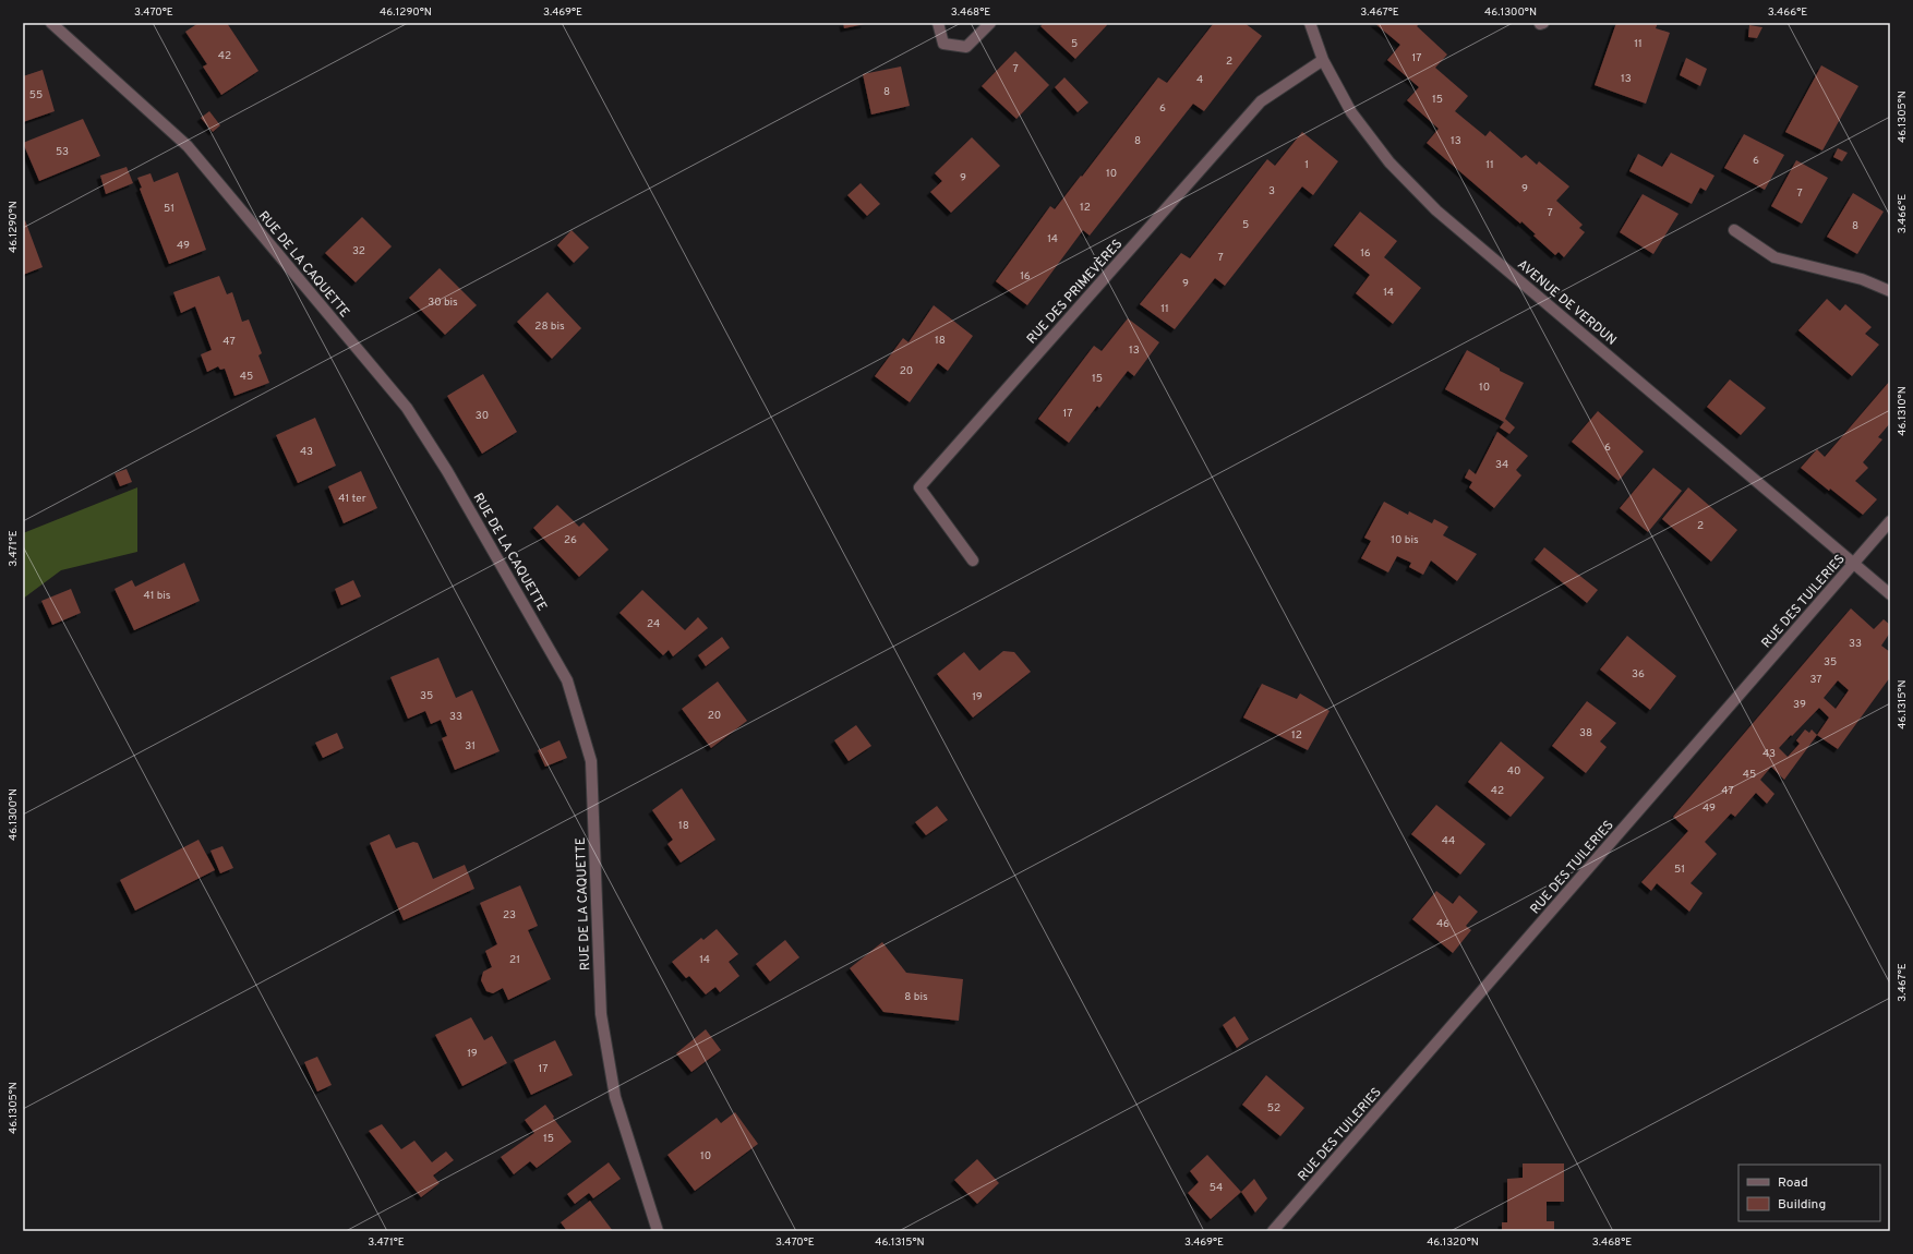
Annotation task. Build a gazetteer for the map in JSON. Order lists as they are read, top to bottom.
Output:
{
  "streets": {
    "street": [
      "RUE DE LA CAQUETTE",
      "RUE DES PRIMEVÈRES",
      "AVENUE DE VERDUN",
      "RUE DES TUILERIES"
    ]
  },
  "crossings": [
    ["RUE DES PRIMEVÈRES", "AVENUE DE VERDUN"],
    ["AVENUE DE VERDUN", "RUE DES TUILERIES"]
  ],
  "house_numbers": [
    "5",
    "11",
    "42",
    "17",
    "2",
    "7",
    "13",
    "4",
    "8",
    "55",
    "15",
    "6",
    "8",
    "13",
    "53",
    "6",
    "1",
    "11",
    "10",
    "9",
    "9",
    "3",
    "7",
    "12",
    "51",
    "7",
    "5",
    "8",
    "14",
    "49",
    "32",
    "16",
    "7",
    "16",
    "9",
    "14",
    "30 bis",
    "11",
    "28 bis",
    "18",
    "47",
    "13",
    "20",
    "45",
    "15",
    "10",
    "17",
    "30",
    "6",
    "43",
    "34",
    "41 ter",
    "2",
    "26",
    "10 bis",
    "41 bis",
    "24",
    "33",
    "35",
    "36",
    "37",
    "35",
    "19",
    "39",
    "20",
    "33",
    "38",
    "12",
    "31",
    "43",
    "40",
    "45",
    "42",
    "47",
    "49",
    "18",
    "44",
    "51",
    "23",
    "46",
    "21",
    "14",
    "8 bis",
    "19",
    "17",
    "52",
    "15",
    "10",
    "54"
  ],
  "legend": ["Road", "Building"],
  "coordinates": [
    "3.470°E",
    "46.1290°N",
    "3.469°E",
    "3.468°E",
    "3.467°E",
    "46.1300°N",
    "3.466°E",
    "46.1305°N",
    "46.1310°N",
    "3.471°E",
    "46.1315°N",
    "46.1320°N"
  ]
}
